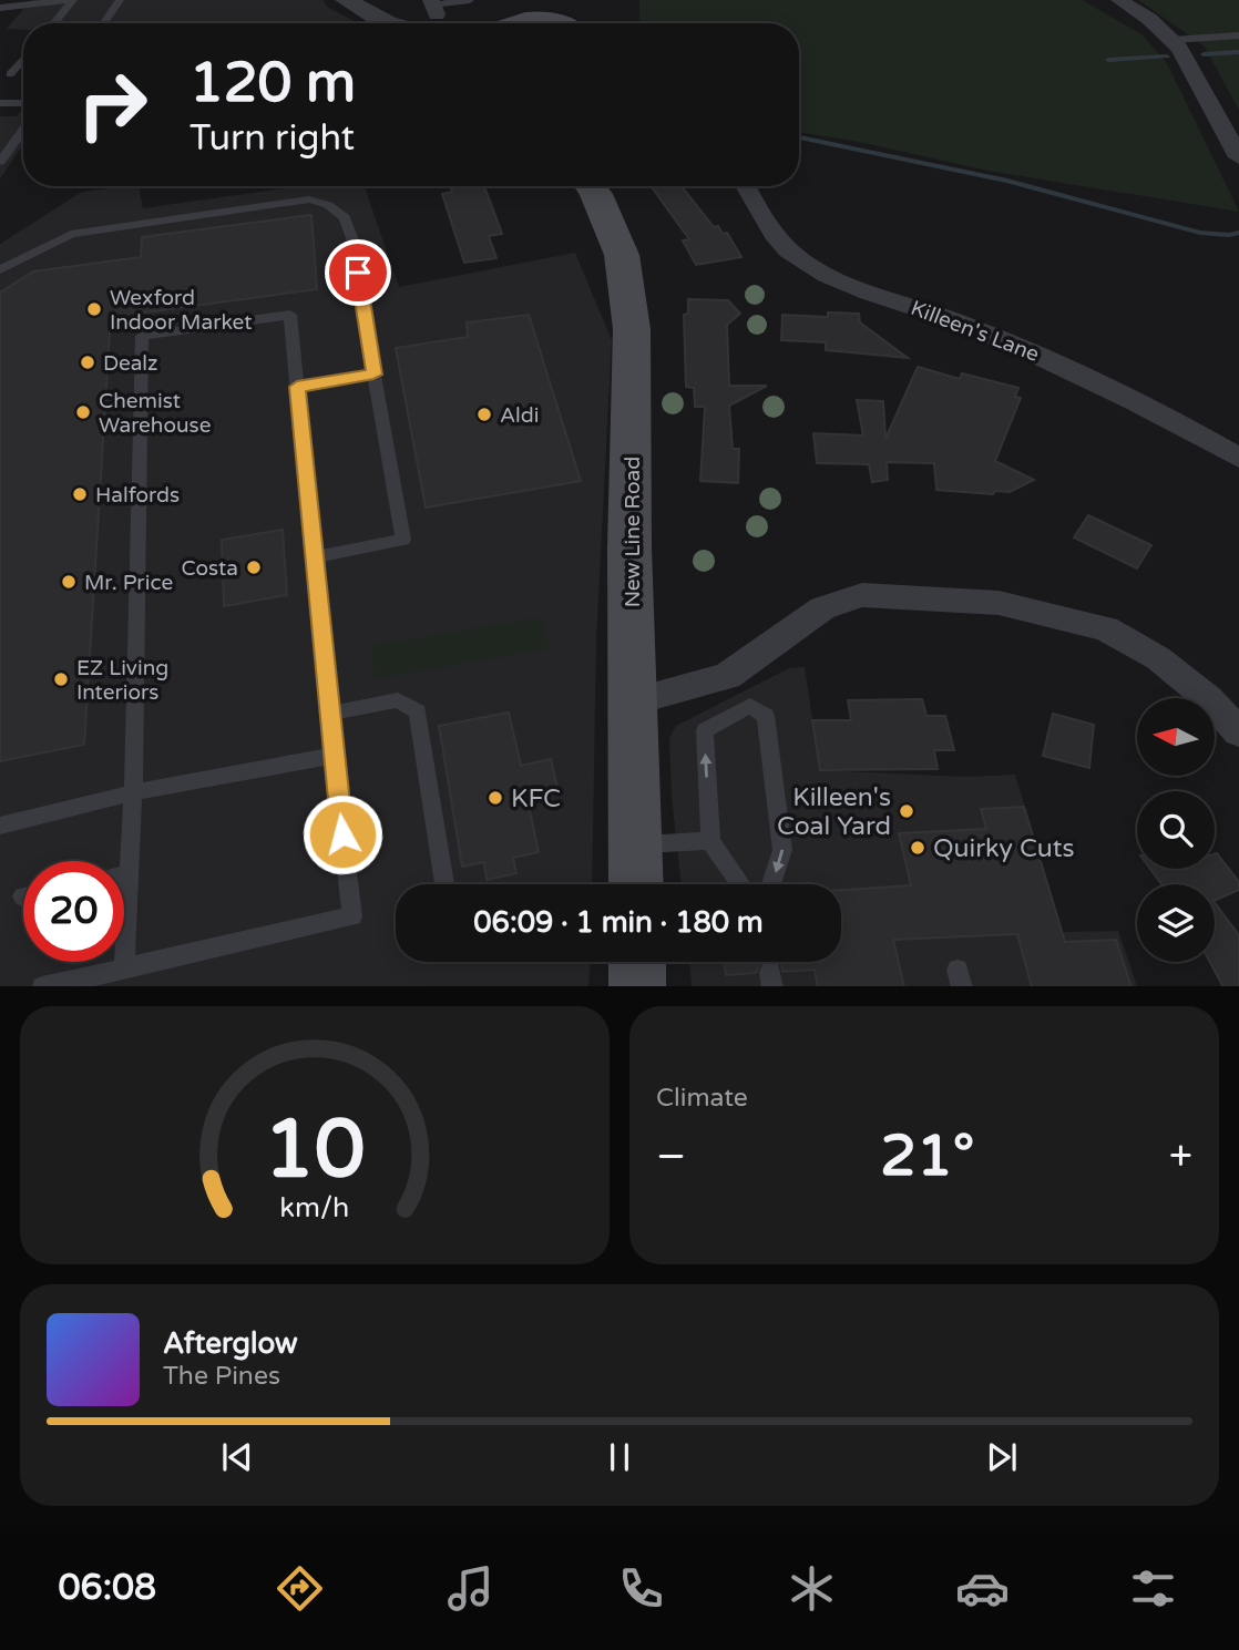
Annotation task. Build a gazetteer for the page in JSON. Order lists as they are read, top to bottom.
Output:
{
  "streets": {
    "main road": ["New Line Road"],
    "street": ["Killeen's Lane"]
  },
  "places": [
    "Wexford Indoor Market",
    "Dealz",
    "Chemist Warehouse",
    "Aldi",
    "Halfords",
    "Costa",
    "Mr. Price",
    "EZ Living Interiors",
    "KFC",
    "Killeen's Coal Yard",
    "Quirky Cuts"
  ],
  "north": "left",
  "page": {
    "turn": ["120 m", "Turn right"],
    "limit": "20",
    "trip": "06:09 · 1 min · 180 m",
    "tile": "Climate",
    "heat": ["−", "21°", "+"],
    "song": ["Afterglow", "The Pines"],
    "tabs": "06:08",
    "gauge": ["10", "km/h"]
  }
}
